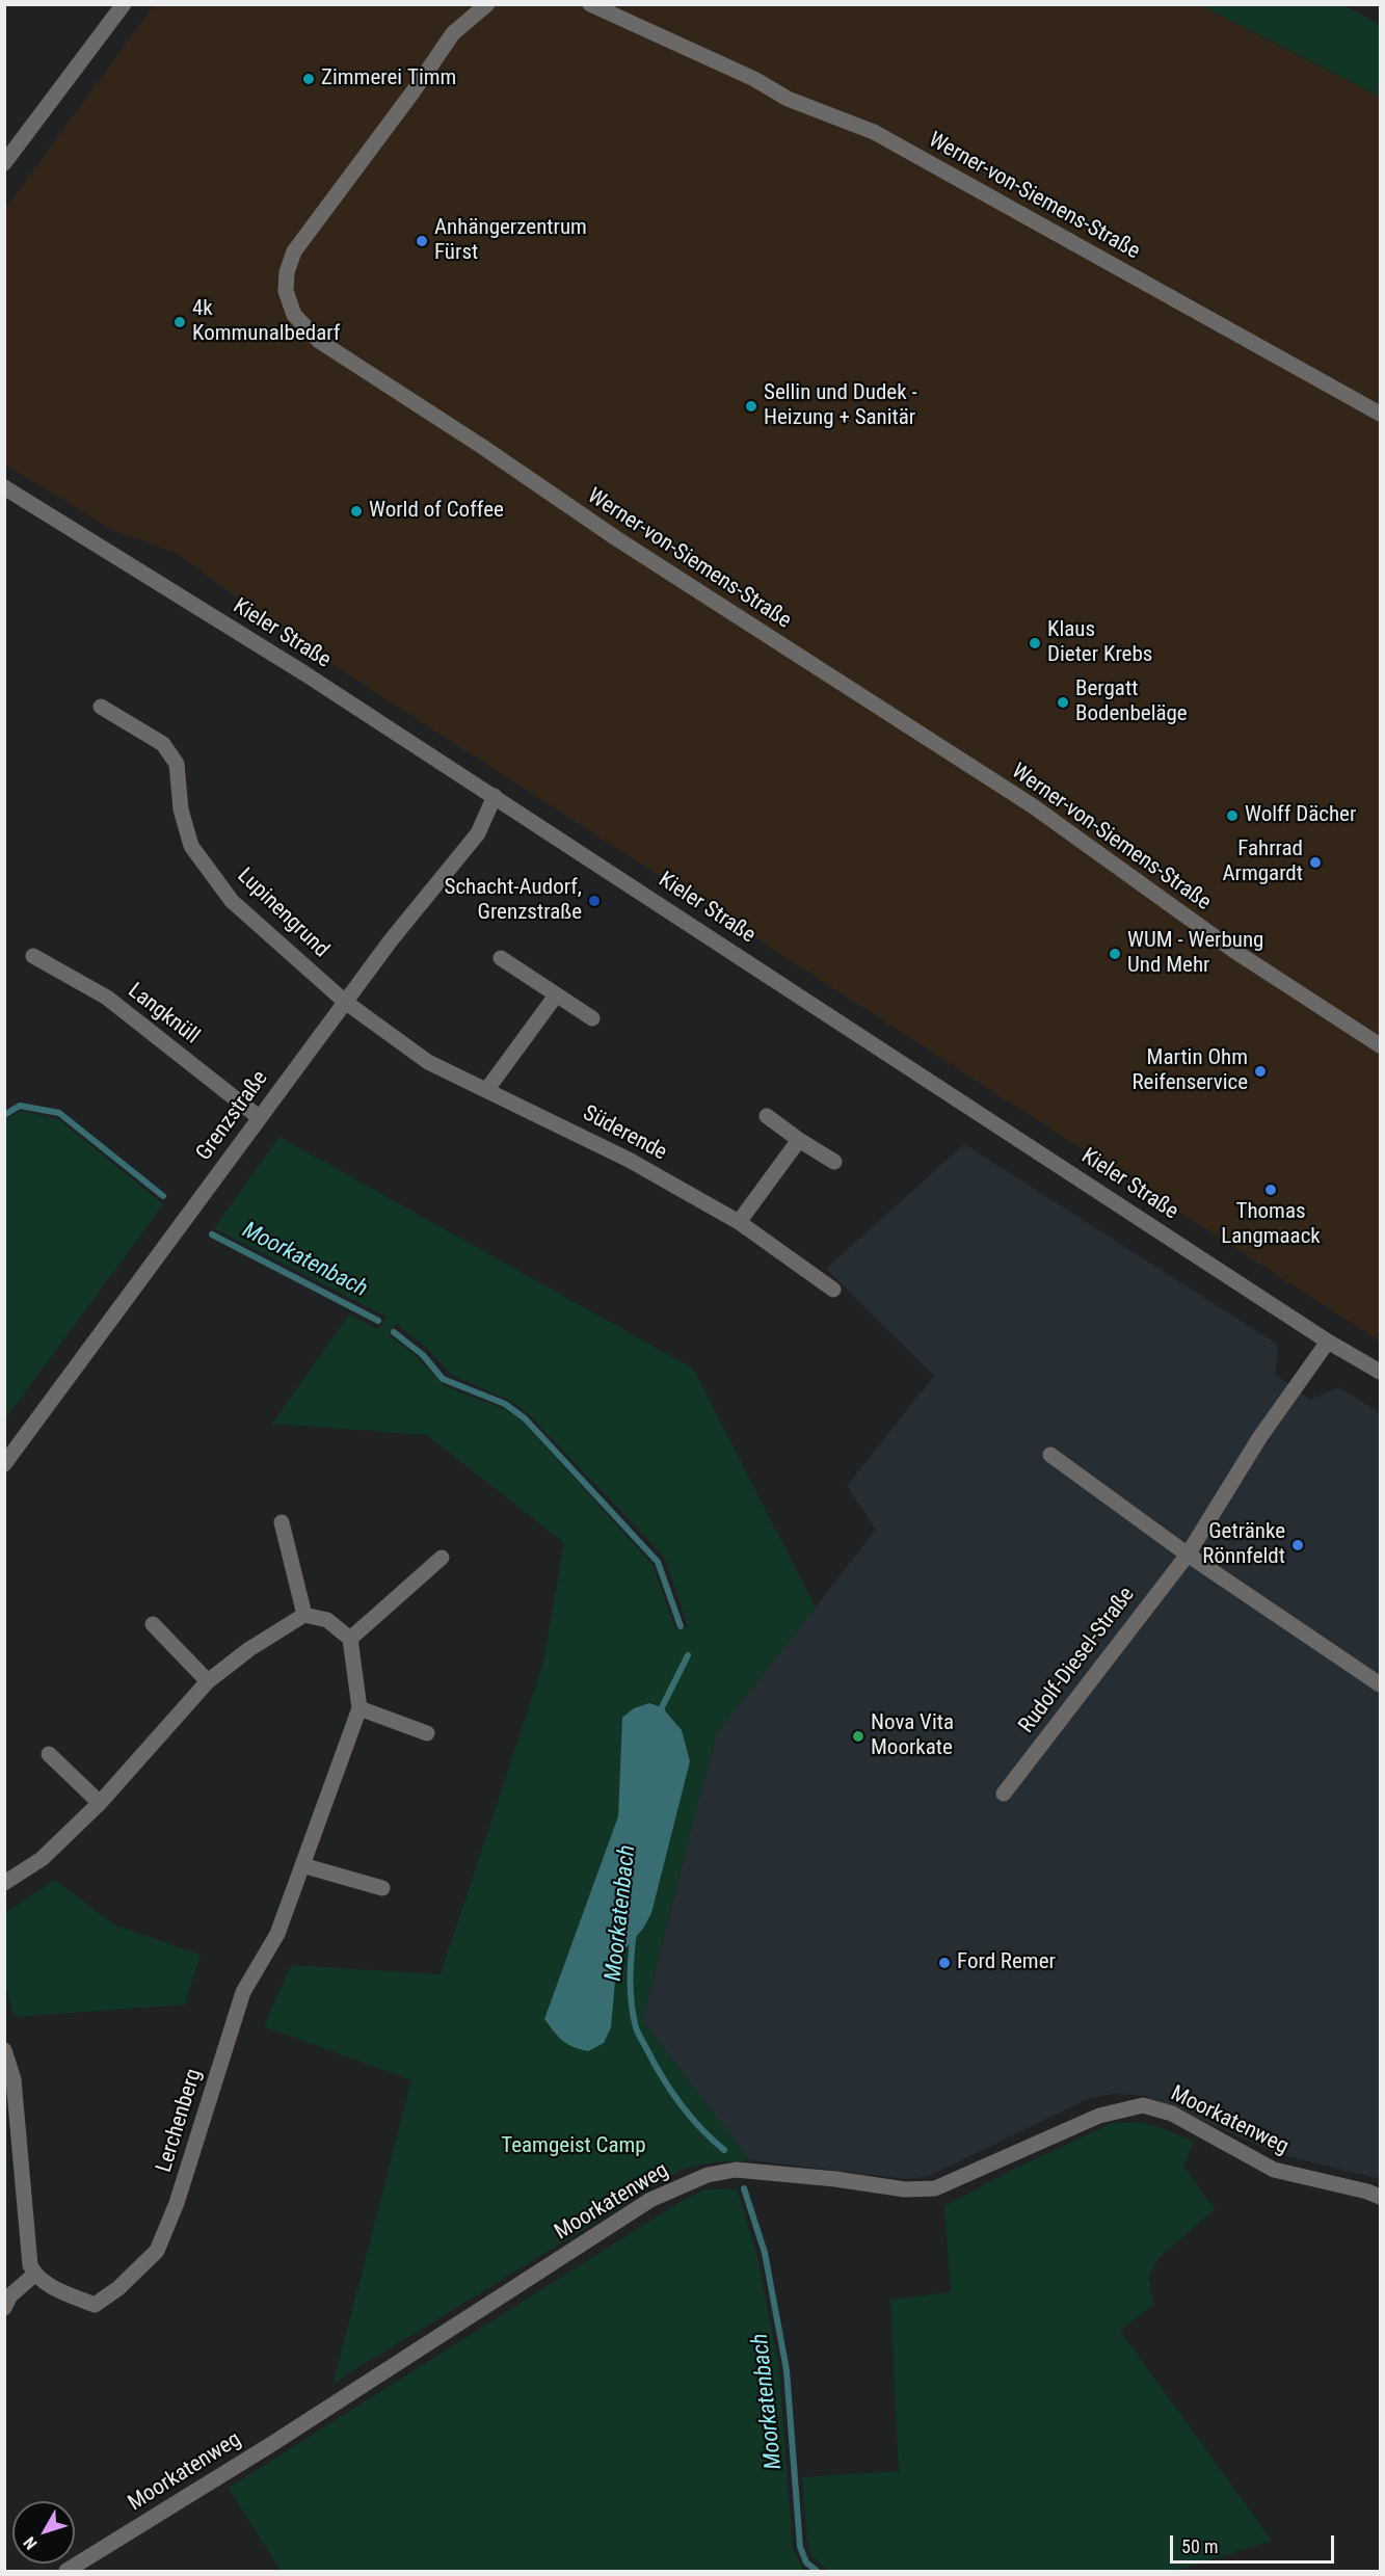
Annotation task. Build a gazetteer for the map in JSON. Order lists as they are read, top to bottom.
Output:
{
  "streets": {
    "street": [
      "Werner-von-Siemens-Straße",
      "Kieler Straße",
      "Lupinengrund",
      "Langknüll",
      "Grenzstraße",
      "Süderende",
      "Rudolf-Diesel-Straße",
      "Lerchenberg",
      "Moorkatenweg"
    ]
  },
  "crossings": [
    ["Kieler Straße", "Grenzstraße"],
    ["Kieler Straße", "Rudolf-Diesel-Straße"],
    ["Lupinengrund", "Grenzstraße"],
    ["Lupinengrund", "Süderende"],
    ["Langknüll", "Grenzstraße"],
    ["Grenzstraße", "Süderende"]
  ],
  "water": ["Moorkatenbach"],
  "parks": ["Teamgeist Camp"],
  "places": [
    "Zimmerei Timm",
    "Anhängerzentrum Fürst",
    "4k Kommunalbedarf",
    "Sellin und Dudek - Heizung + Sanitär",
    "World of Coffee",
    "Klaus Dieter Krebs",
    "Bergatt Bodenbeläge",
    "Wolff Dächer",
    "Fahrrad Armgardt",
    "Schacht-Audorf, Grenzstraße",
    "WUM - Werbung Und Mehr",
    "Martin Ohm Reifenservice",
    "Thomas Langmaack",
    "Getränke Rönnfeldt",
    "Nova Vita Moorkate",
    "Ford Remer"
  ],
  "scale_bar": "50 m",
  "north": "bottom left"
}
